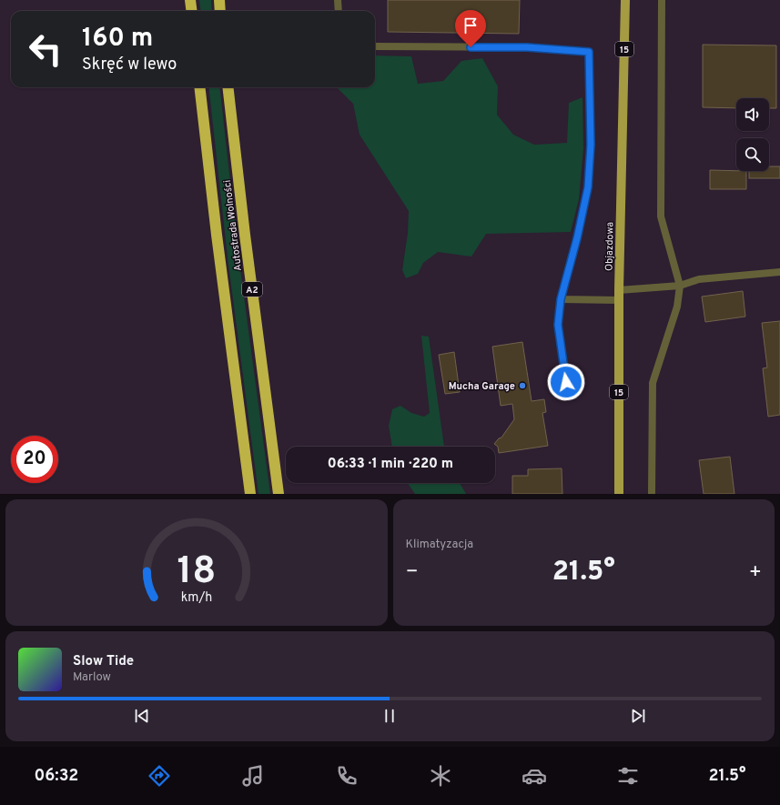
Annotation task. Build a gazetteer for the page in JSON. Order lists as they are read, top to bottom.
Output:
{
  "streets": {
    "highway": ["Autostrada Wolności", "A2"],
    "main road": ["15", "Objazdowa"]
  },
  "places": ["Mucha Garage"],
  "page": {
    "turn": ["160 m", "Skręć w lewo"],
    "limit": "20",
    "trip": "06:33 · 1 min · 220 m",
    "tile": "Klimatyzacja",
    "heat": ["−", "21.5°", "+"],
    "song": ["Slow Tide", "Marlow"],
    "tabs": ["06:32", "21.5°"],
    "gauge": ["18", "km/h"]
  }
}
